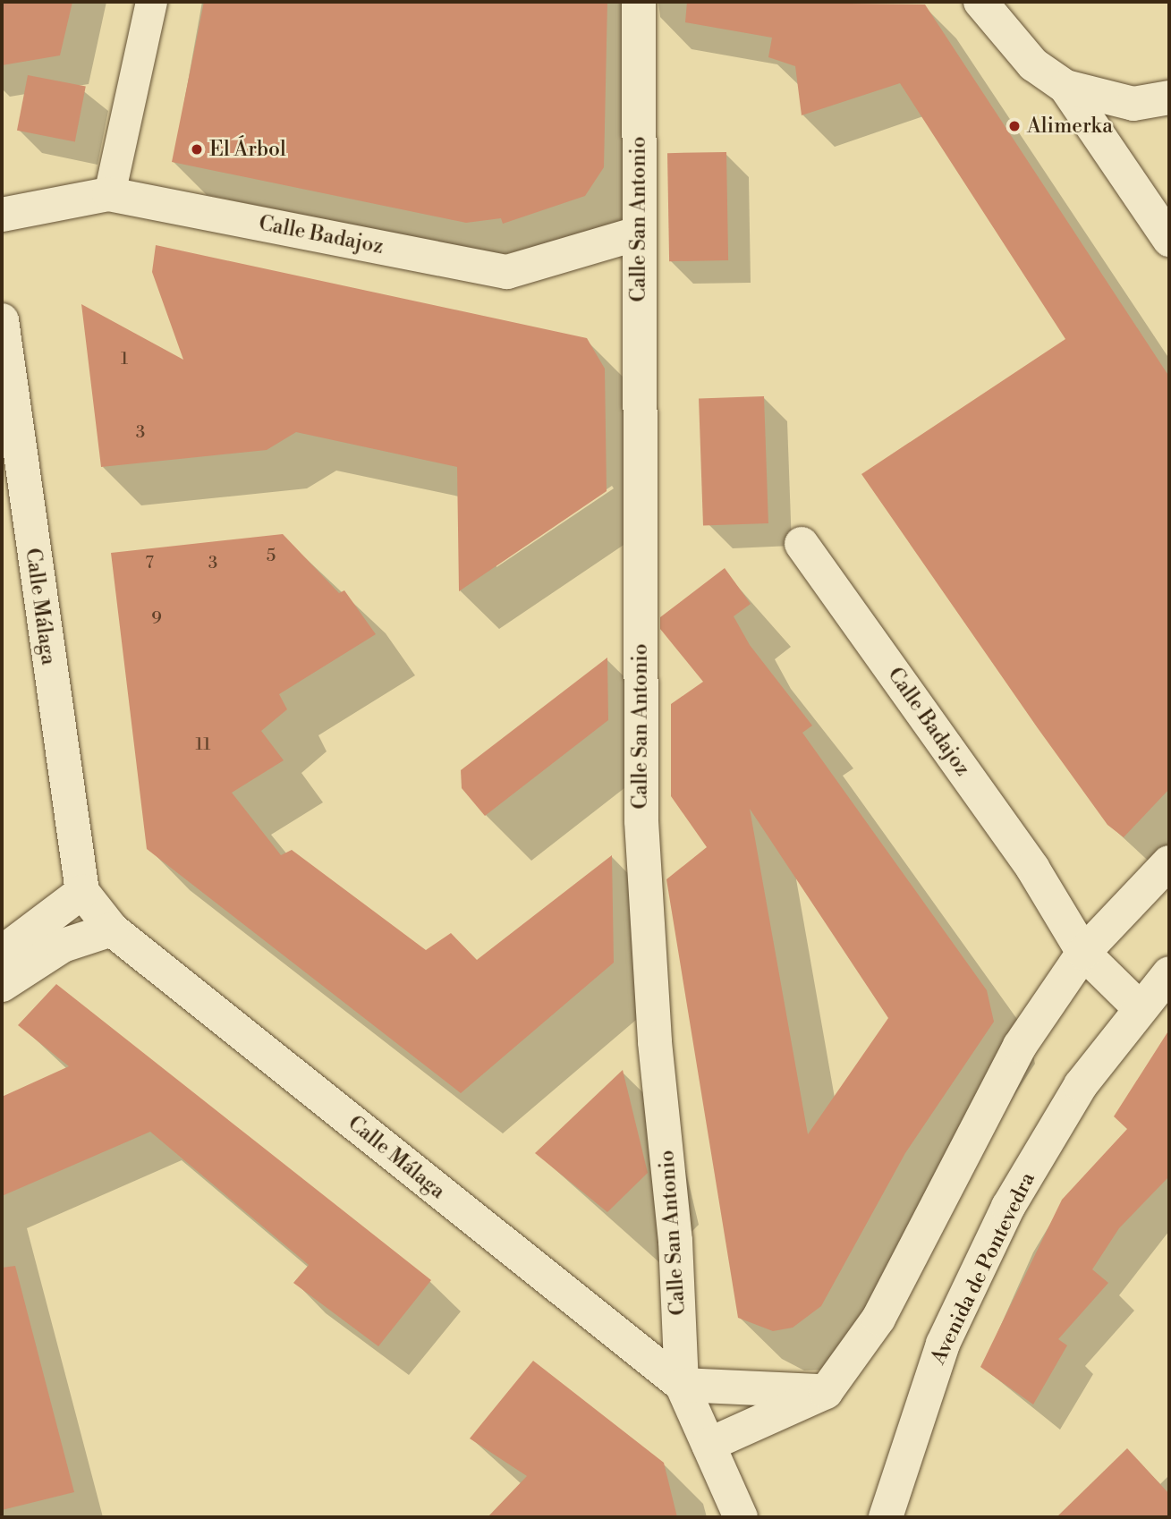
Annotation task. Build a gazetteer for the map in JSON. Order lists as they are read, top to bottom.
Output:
{
  "streets": {
    "street": [
      "Calle San Antonio",
      "Calle Badajoz",
      "Calle Málaga",
      "Avenida de Pontevedra"
    ]
  },
  "crossings": [
    ["Calle San Antonio", "Calle Badajoz"],
    ["Calle San Antonio", "Calle Málaga"]
  ],
  "places": ["Alimerka", "El Árbol"],
  "house_numbers": [
    "1",
    "3",
    "5",
    "7",
    "3",
    "9",
    "11"
  ]
}
